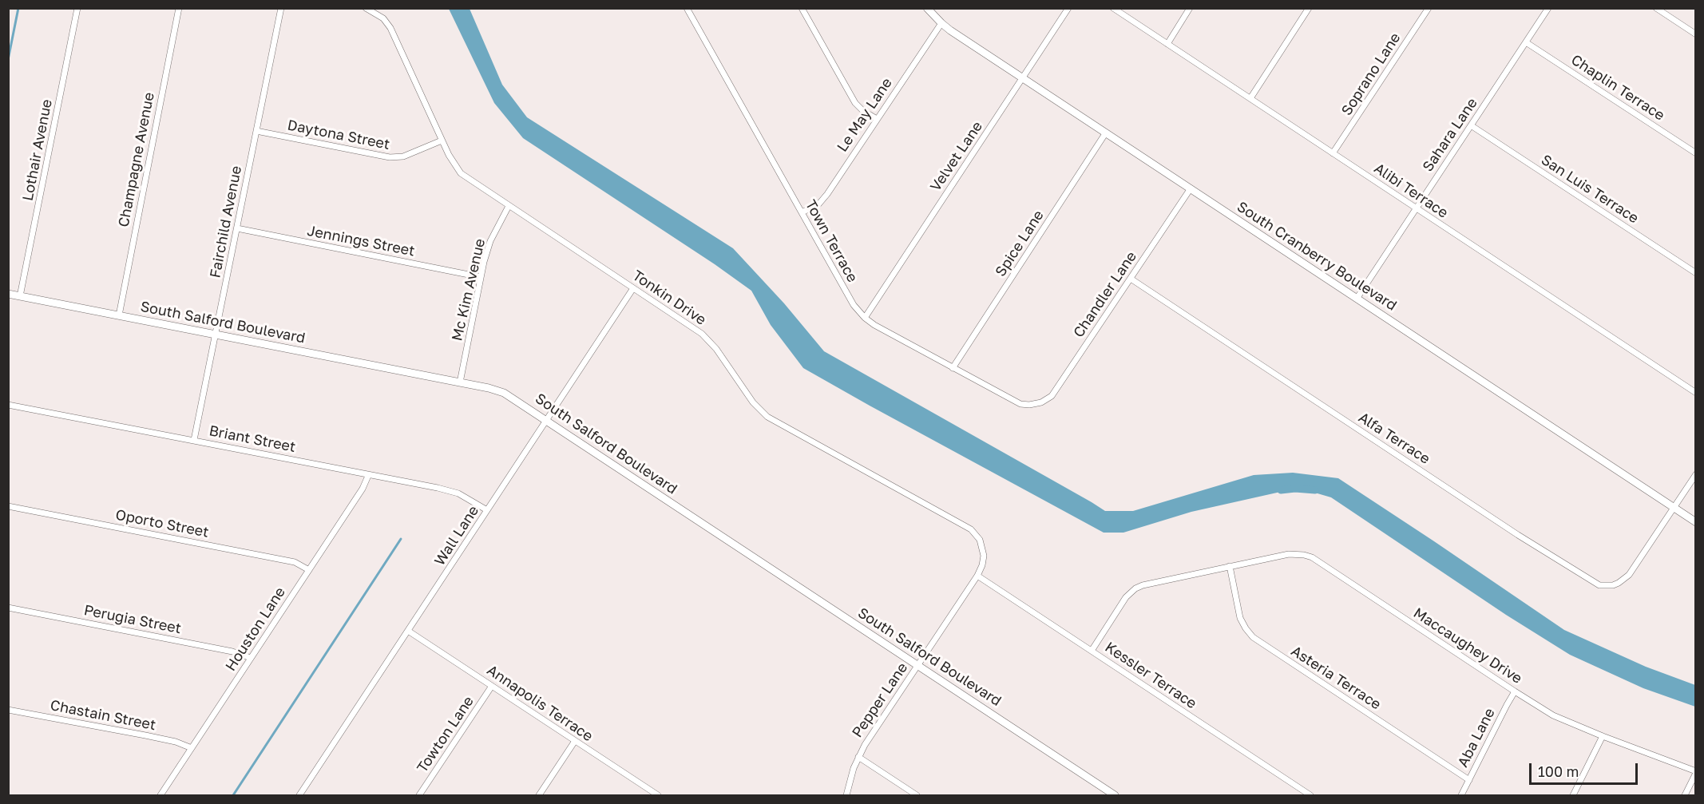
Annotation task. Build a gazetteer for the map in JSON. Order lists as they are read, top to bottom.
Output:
{
  "streets": {
    "street": [
      "Soprano Lane",
      "Chaplin Terrace",
      "Le May Lane",
      "Daytona Street",
      "Sahara Lane",
      "Lothair Avenue",
      "Velvet Lane",
      "Champagne Avenue",
      "San Luis Terrace",
      "Alibi Terrace",
      "Fairchild Avenue",
      "Jennings Street",
      "Town Terrace",
      "Spice Lane",
      "South Cranberry Boulevard",
      "Mc Kim Avenue",
      "Chandler Lane",
      "Tonkin Drive",
      "South Salford Boulevard",
      "Alfa Terrace",
      "Briant Street",
      "Oporto Street",
      "Wall Lane",
      "Perugia Street",
      "Houston Lane",
      "Maccaughey Drive",
      "Kessler Terrace",
      "Asteria Terrace",
      "Pepper Lane",
      "Annapolis Terrace",
      "Chastain Street",
      "Towton Lane",
      "Aba Lane"
    ]
  },
  "crossings": [
    ["Soprano Lane", "Alibi Terrace"],
    ["Chaplin Terrace", "Sahara Lane"],
    ["Le May Lane", "Town Terrace"],
    ["Le May Lane", "South Cranberry Boulevard"],
    ["Daytona Street", "Fairchild Avenue"],
    ["Daytona Street", "Tonkin Drive"],
    ["Sahara Lane", "San Luis Terrace"],
    ["Sahara Lane", "Alibi Terrace"],
    ["Sahara Lane", "South Cranberry Boulevard"],
    ["Lothair Avenue", "South Salford Boulevard"],
    ["Velvet Lane", "Town Terrace"],
    ["Velvet Lane", "South Cranberry Boulevard"],
    ["Champagne Avenue", "South Salford Boulevard"],
    ["Fairchild Avenue", "Jennings Street"],
    ["Fairchild Avenue", "South Salford Boulevard"],
    ["Fairchild Avenue", "Briant Street"],
    ["Jennings Street", "Mc Kim Avenue"],
    ["Town Terrace", "Spice Lane"],
    ["Town Terrace", "Chandler Lane"],
    ["Spice Lane", "South Cranberry Boulevard"],
    ["South Cranberry Boulevard", "Chandler Lane"],
    ["South Cranberry Boulevard", "Alfa Terrace"],
    ["Mc Kim Avenue", "Tonkin Drive"],
    ["Mc Kim Avenue", "South Salford Boulevard"],
    ["Chandler Lane", "Alfa Terrace"],
    ["Tonkin Drive", "Wall Lane"],
    ["Tonkin Drive", "Kessler Terrace"],
    ["Tonkin Drive", "Pepper Lane"],
    ["South Salford Boulevard", "Wall Lane"],
    ["South Salford Boulevard", "Pepper Lane"],
    ["Briant Street", "Wall Lane"],
    ["Briant Street", "Houston Lane"],
    ["Oporto Street", "Houston Lane"],
    ["Wall Lane", "Annapolis Terrace"],
    ["Perugia Street", "Houston Lane"],
    ["Houston Lane", "Chastain Street"],
    ["Maccaughey Drive", "Kessler Terrace"],
    ["Maccaughey Drive", "Asteria Terrace"],
    ["Maccaughey Drive", "Aba Lane"],
    ["Kessler Terrace", "Pepper Lane"],
    ["Asteria Terrace", "Aba Lane"],
    ["Annapolis Terrace", "Towton Lane"]
  ],
  "scale_bar": "100 m"
}
